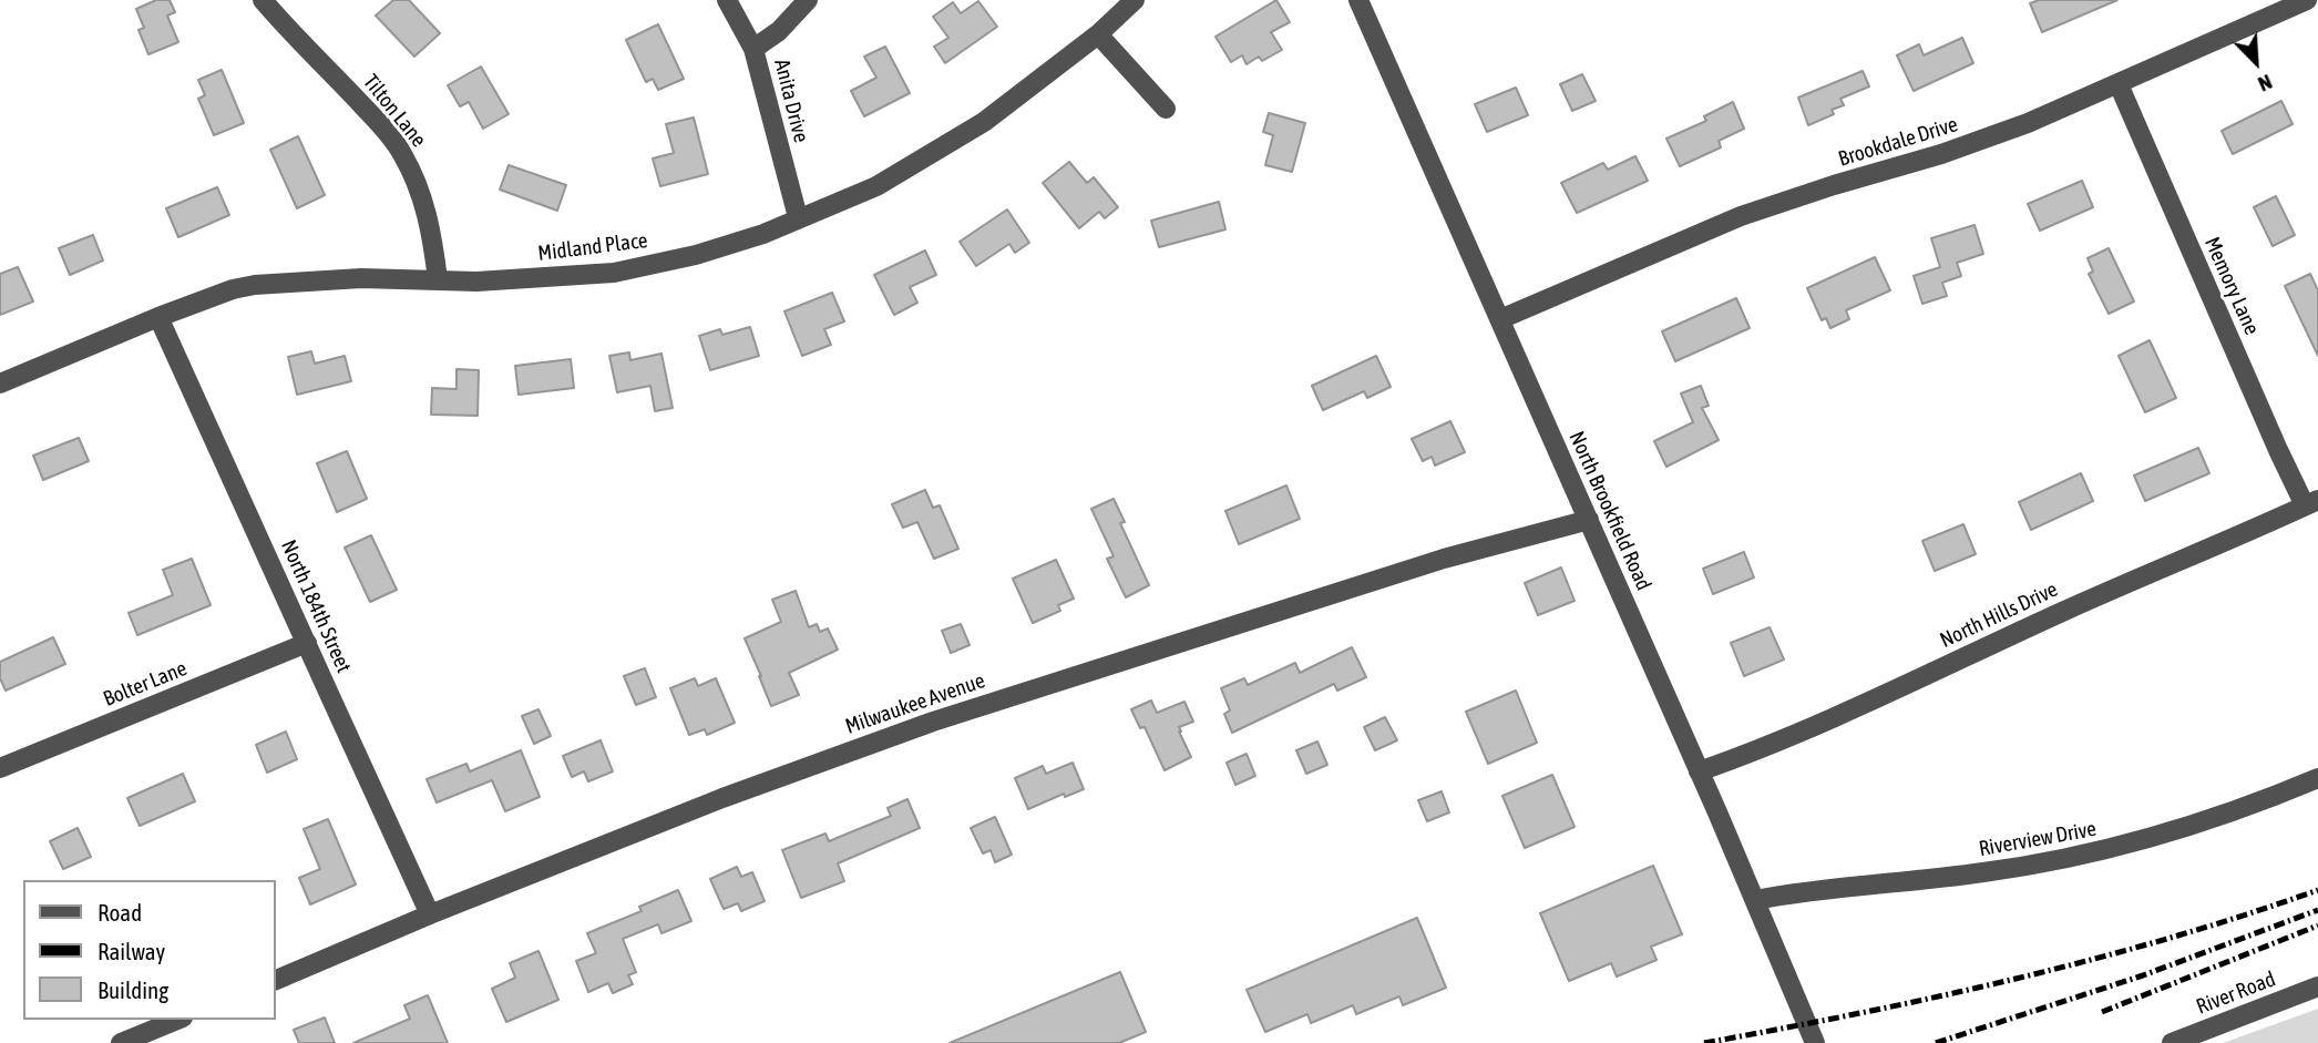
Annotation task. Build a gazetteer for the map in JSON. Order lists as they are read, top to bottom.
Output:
{
  "streets": {
    "street": [
      "Anita Drive",
      "Tilton Lane",
      "Brookdale Drive",
      "Midland Place",
      "Memory Lane",
      "North Brookfield Road",
      "North 184th Street",
      "North Hills Drive",
      "Bolter Lane",
      "Milwaukee Avenue",
      "Riverview Drive",
      "River Road"
    ]
  },
  "crossings": [
    ["Anita Drive", "Midland Place"],
    ["Tilton Lane", "Midland Place"],
    ["Brookdale Drive", "Memory Lane"],
    ["Brookdale Drive", "North Brookfield Road"],
    ["Midland Place", "North 184th Street"],
    ["Memory Lane", "North Hills Drive"],
    ["North Brookfield Road", "North Hills Drive"],
    ["North Brookfield Road", "Milwaukee Avenue"],
    ["North Brookfield Road", "Riverview Drive"],
    ["North 184th Street", "Bolter Lane"],
    ["North 184th Street", "Milwaukee Avenue"]
  ],
  "legend": ["Road", "Railway", "Building"],
  "north": "bottom right"
}
